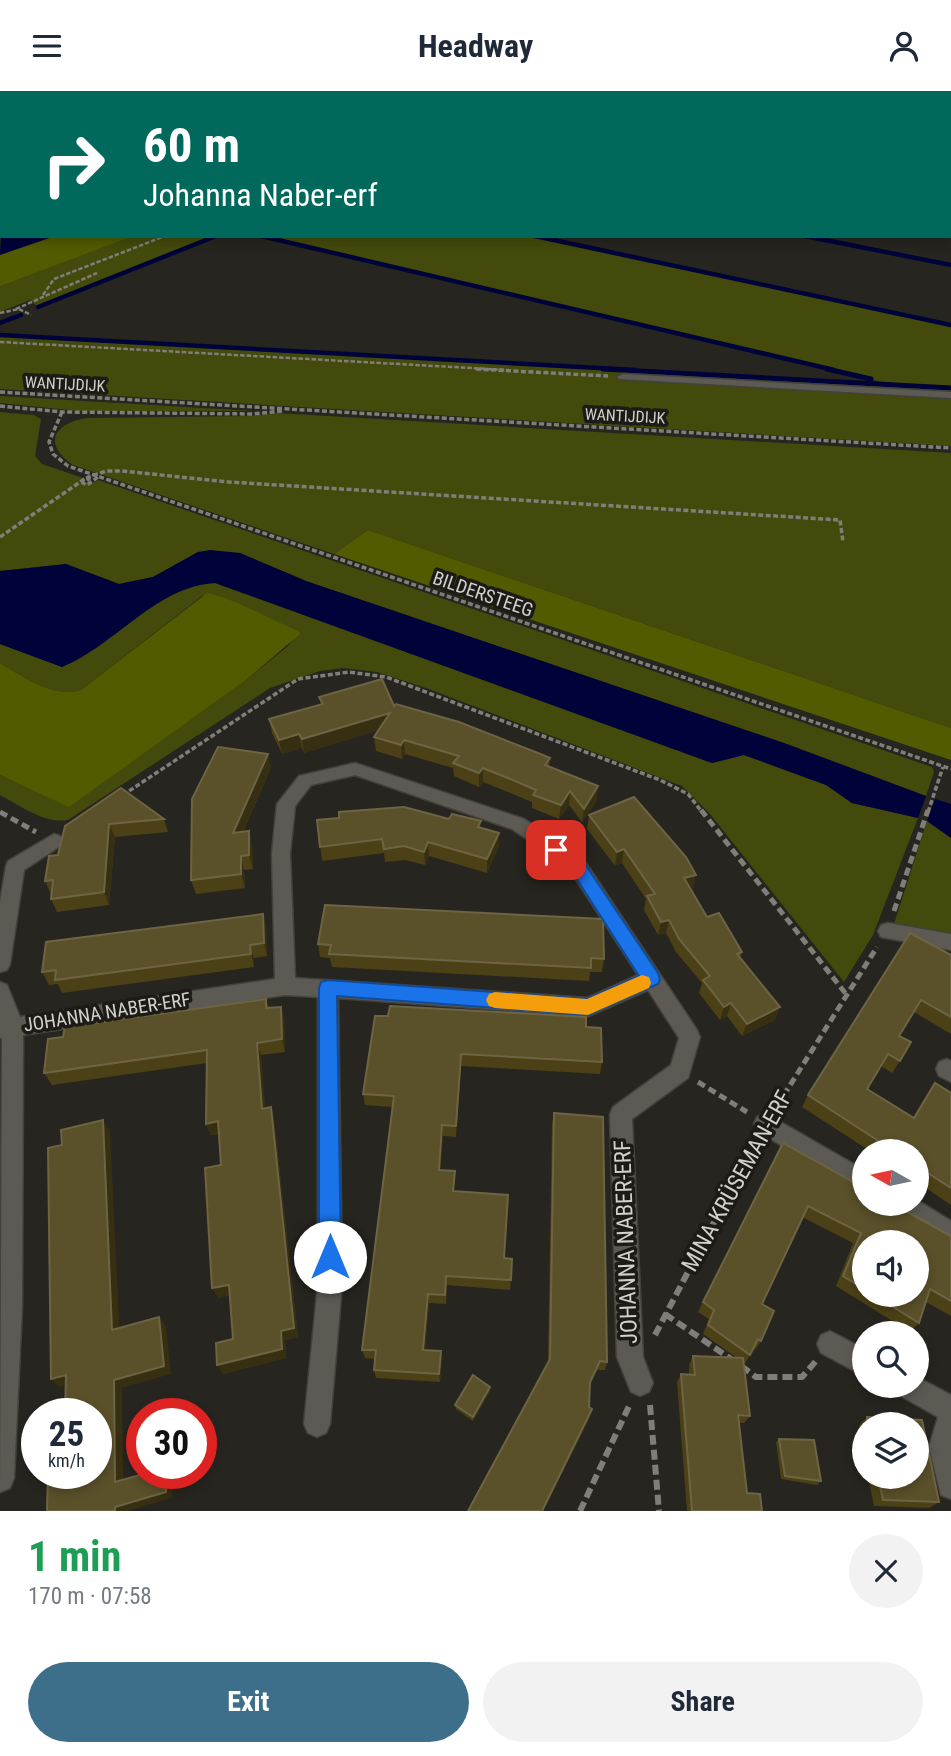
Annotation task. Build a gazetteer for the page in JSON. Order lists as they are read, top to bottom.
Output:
{
  "streets": {
    "street": ["JOHANNA NABER-ERF"],
    "path": ["WANTIJDIJK", "BILDERSTEEG", "MINA KRÜSEMAN-ERF"]
  },
  "crossings": [
    ["WANTIJDIJK", "BILDERSTEEG"],
    ["BILDERSTEEG", "MINA KRÜSEMAN-ERF"],
    ["JOHANNA NABER-ERF", "MINA KRÜSEMAN-ERF"]
  ],
  "north": "left",
  "page": {
    "header": "Headway",
    "turn": ["60 m", "Johanna Naber-erf"],
    "speed": "25 km/h",
    "limit": "30",
    "heading": ["1 min", "170 m · 07:58"],
    "buttons": ["Exit", "Share"]
  }
}
